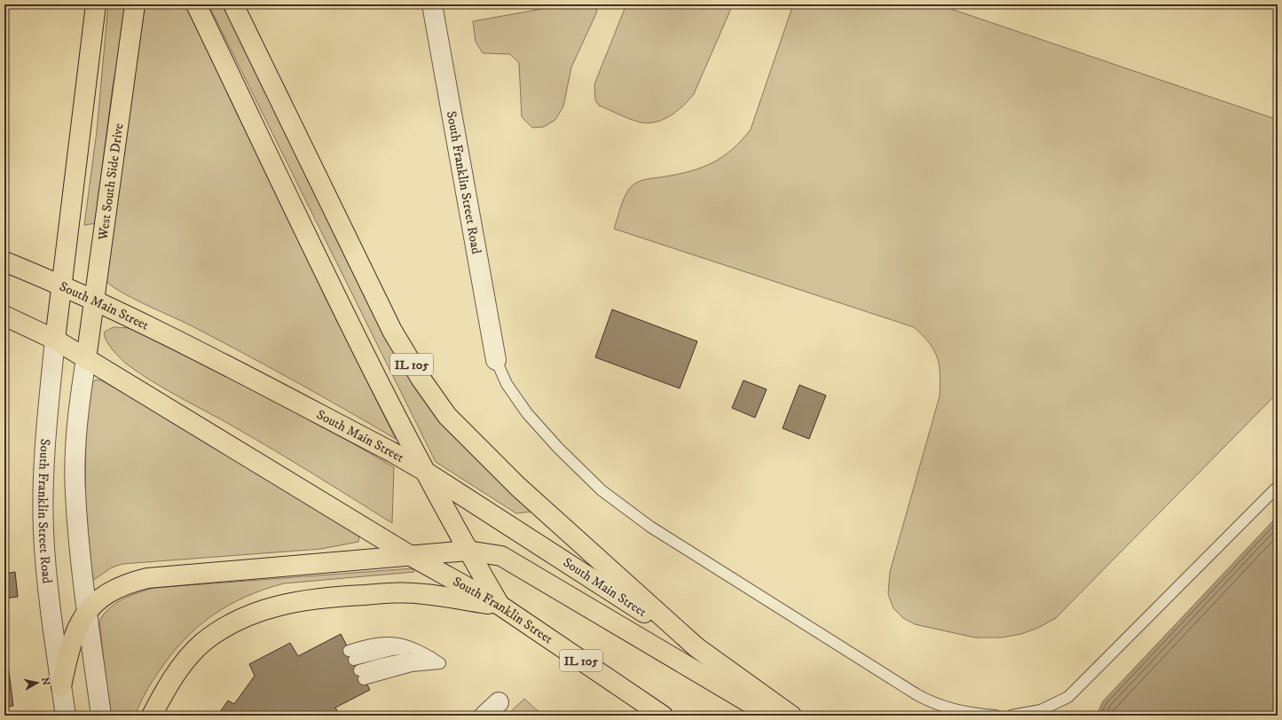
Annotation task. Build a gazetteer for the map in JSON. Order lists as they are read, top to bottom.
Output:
{
  "streets": {
    "main road": [
      "West South Side Drive",
      "South Franklin Street Road",
      "South Main Street",
      "IL 105",
      "South Franklin Street"
    ]
  },
  "crossings": [
    ["West South Side Drive", "South Franklin Street Road"],
    ["West South Side Drive", "South Main Street"],
    ["South Franklin Street Road", "South Main Street"],
    ["South Main Street", "IL 105"],
    ["IL 105", "South Franklin Street"]
  ],
  "north": "right"
}
